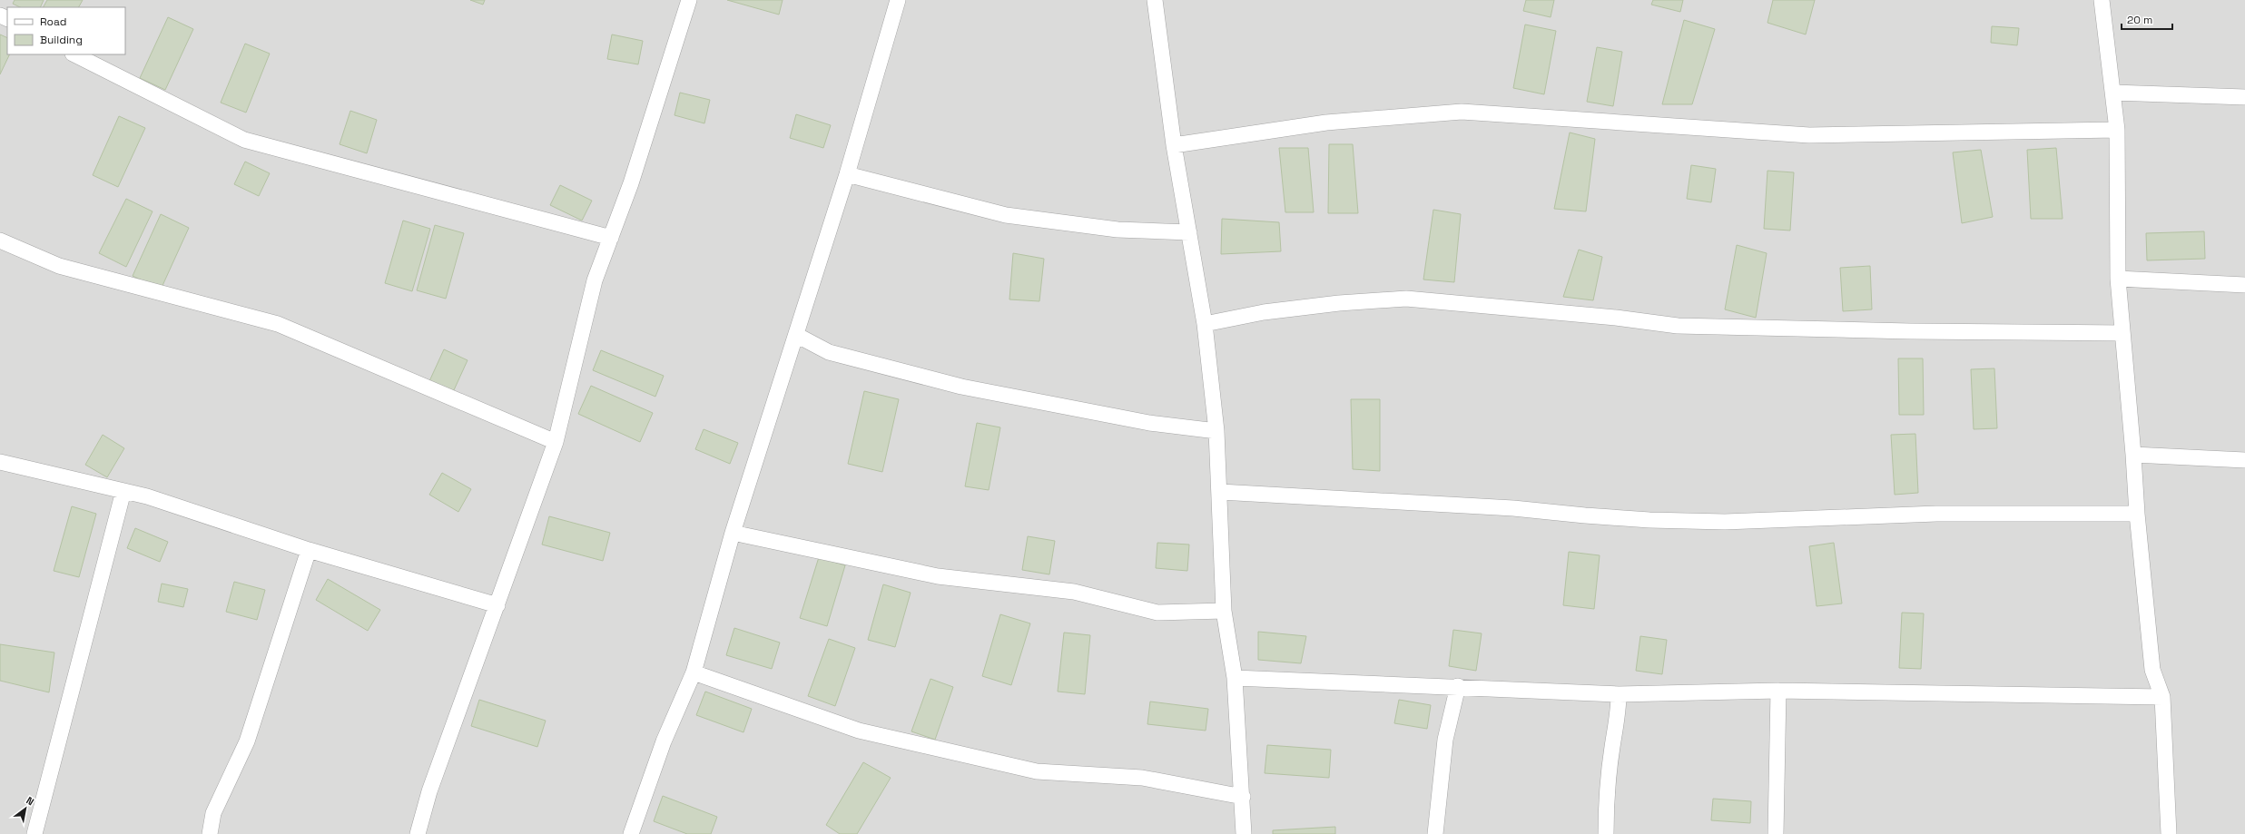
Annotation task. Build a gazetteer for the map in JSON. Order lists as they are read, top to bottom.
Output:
{
  "legend": ["Road", "Building"],
  "scale_bar": "20 m",
  "north": "top right"
}
